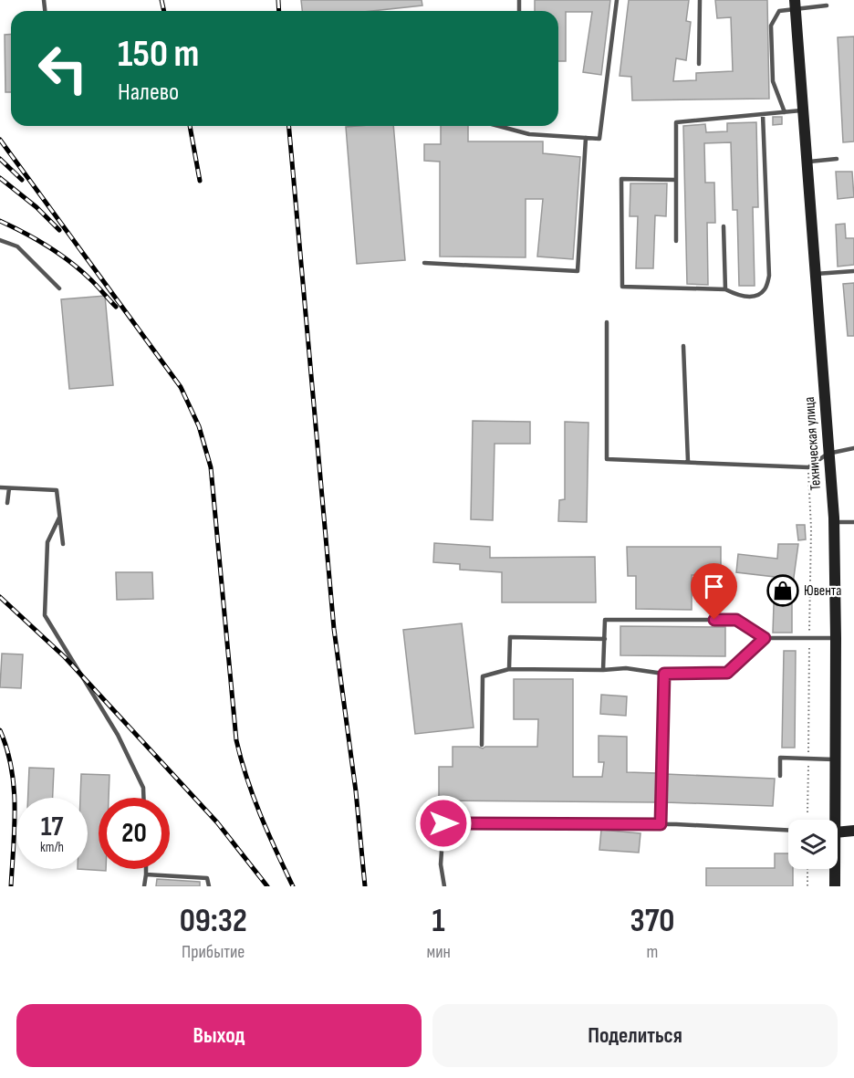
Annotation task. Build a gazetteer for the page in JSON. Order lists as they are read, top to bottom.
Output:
{
  "streets": {
    "main road": ["Техническая улица"]
  },
  "places": {
    "shop": ["Ювента"]
  },
  "page": {
    "turn": ["150 m", "Налево"],
    "speed": "17 km/h",
    "limit": "20",
    "eta": [
      "09:32",
      "Прибытие",
      "1",
      "мин",
      "370",
      "m"
    ],
    "buttons": ["Выход", "Поделиться"]
  }
}
